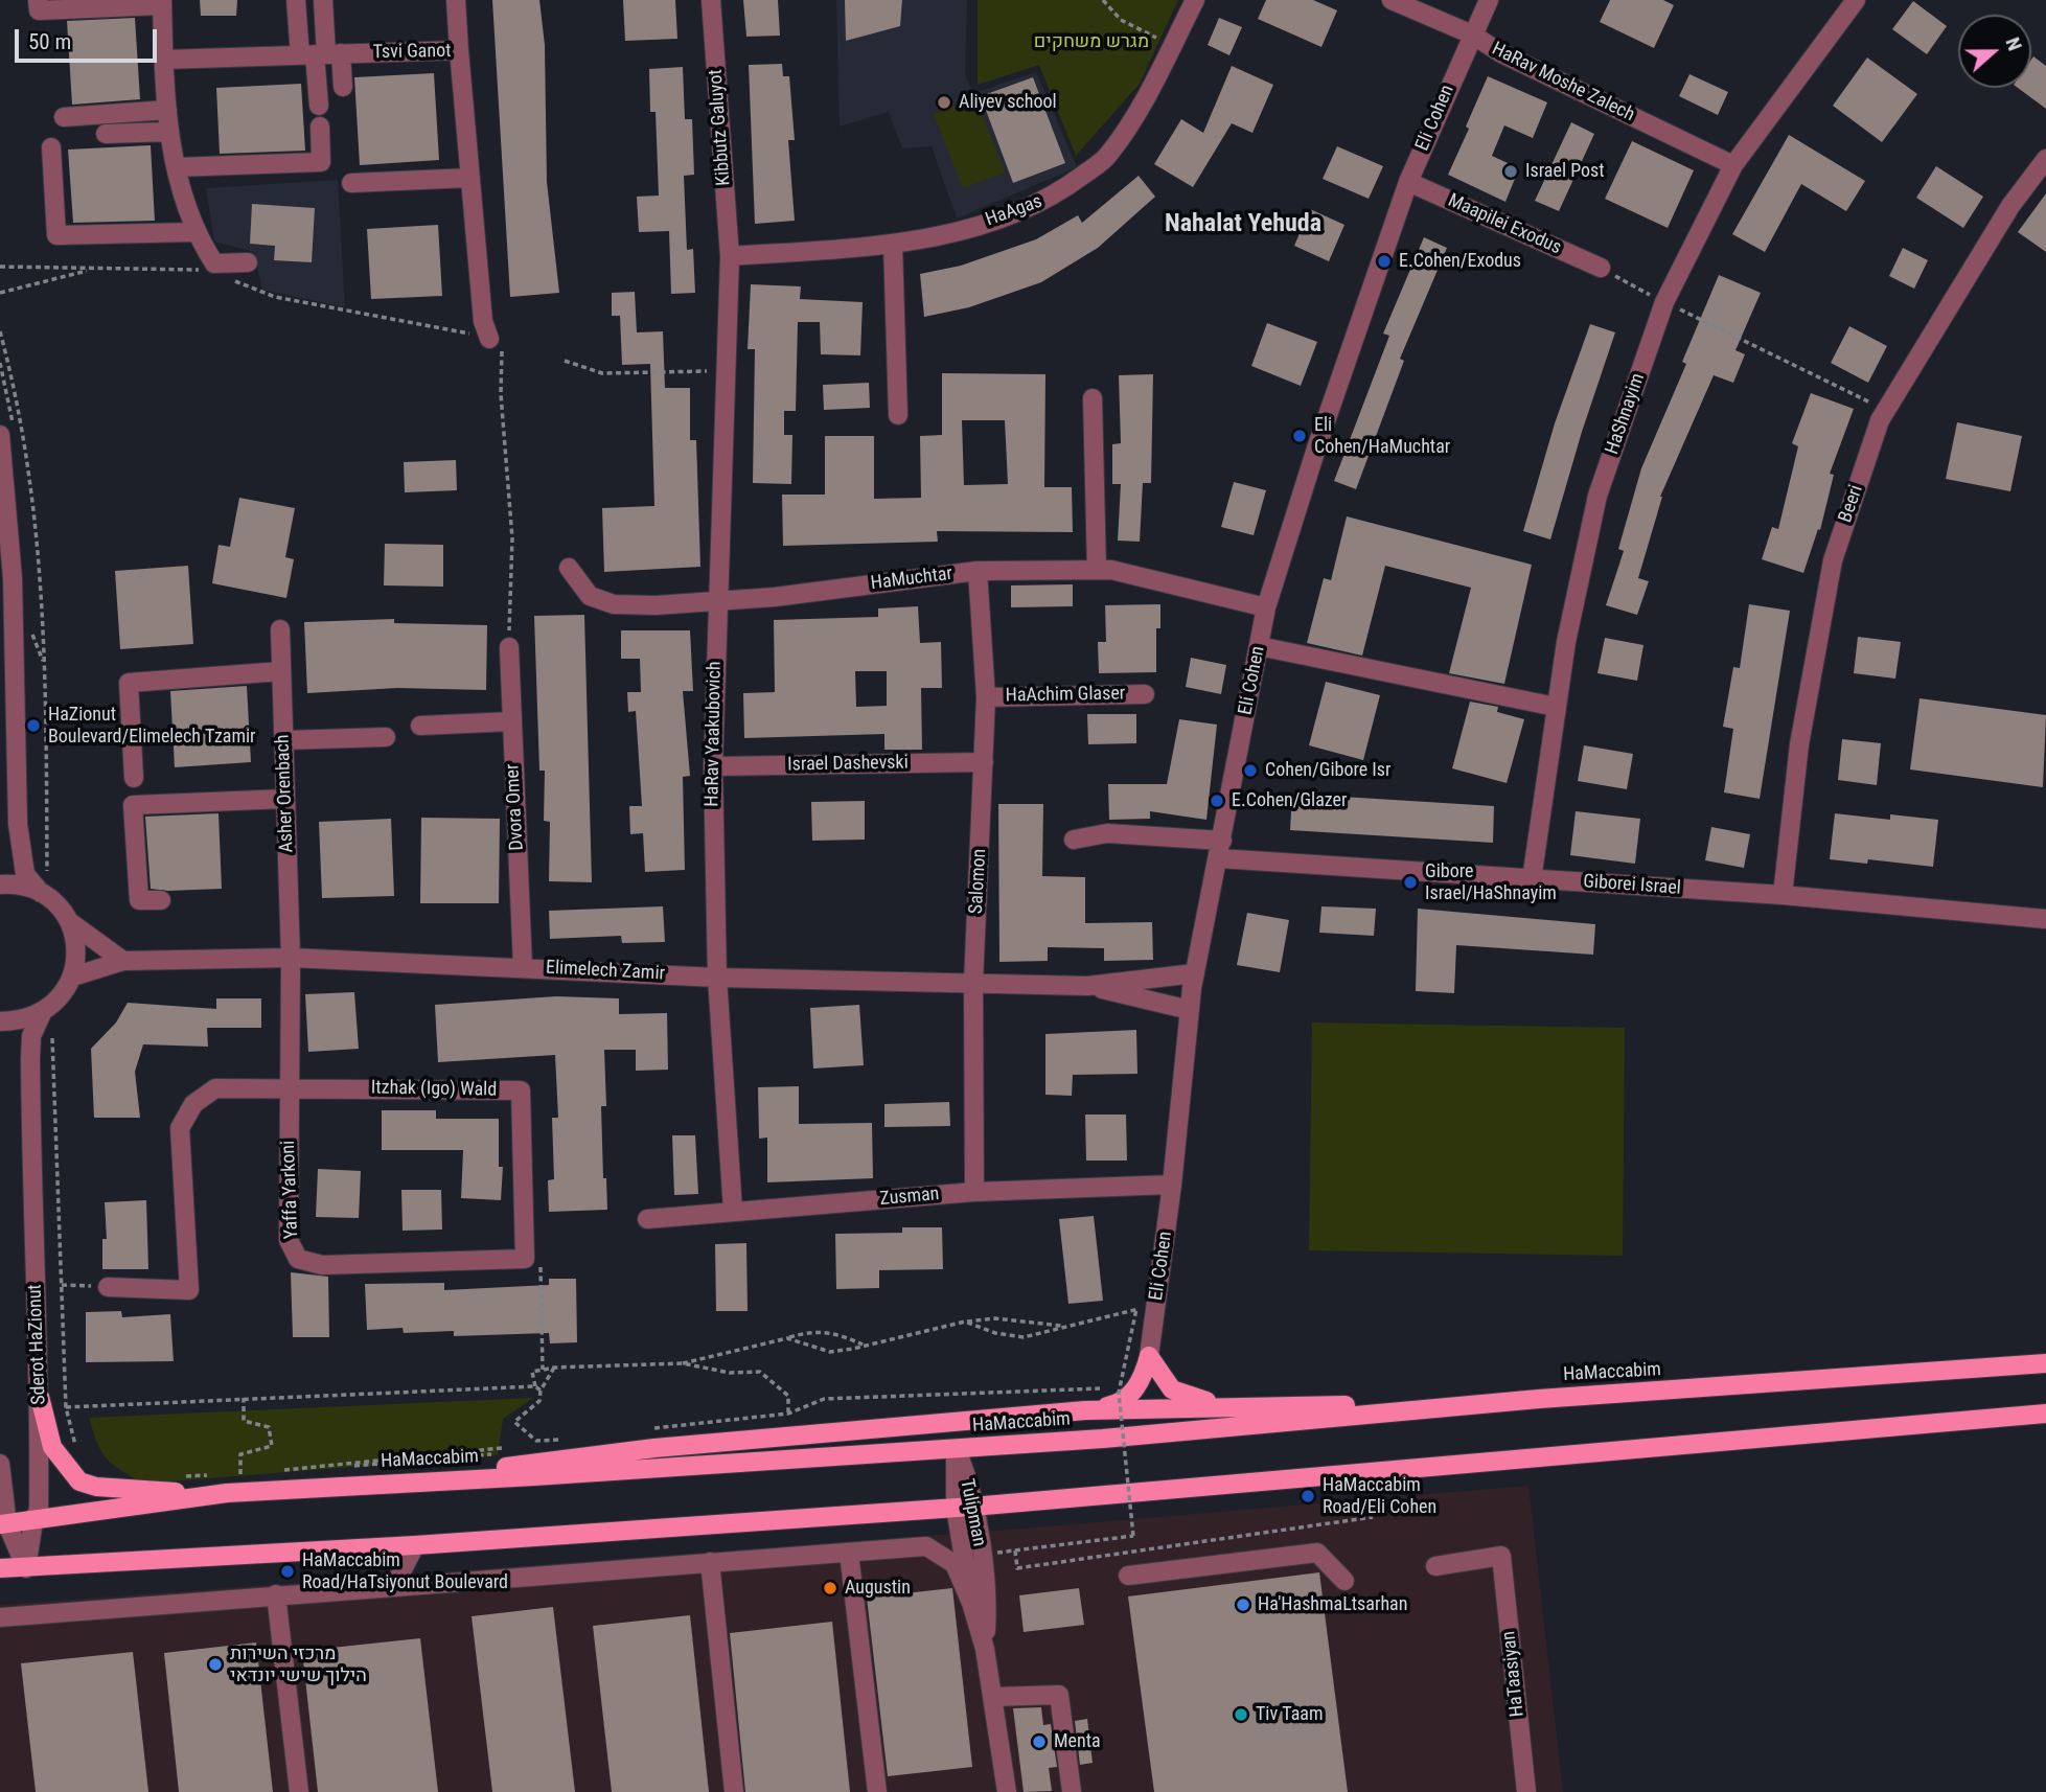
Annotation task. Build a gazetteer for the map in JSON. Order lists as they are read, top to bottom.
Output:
{
  "streets": {
    "main road": ["HaMaccabim"],
    "street": [
      "Tsvi Ganot",
      "HaRav Moshe Zalech",
      "Eli Cohen",
      "Kibbutz Galuyot",
      "HaAgas",
      "Maapilei Exodus",
      "HaShnayim",
      "Beeri",
      "HaMuchtar",
      "HaAchim Glaser",
      "HaRav Yaakubovich",
      "Israel Dashevski",
      "Asher Orenbach",
      "Dvora Omer",
      "Salomon",
      "Giborei Israel",
      "Elimelech Zamir",
      "Itzhak (Igo) Wald",
      "Yaffa Yarkoni",
      "Zusman",
      "Sderot HaZionut",
      "Tulipman",
      "HaTaasiyan"
    ]
  },
  "crossings": [
    ["HaRav Moshe Zalech", "Eli Cohen"],
    ["HaRav Moshe Zalech", "HaShnayim"],
    ["Eli Cohen", "Maapilei Exodus"],
    ["Eli Cohen", "HaMuchtar"],
    ["Eli Cohen", "Giborei Israel"],
    ["Eli Cohen", "Elimelech Zamir"],
    ["Eli Cohen", "Zusman"],
    ["Kibbutz Galuyot", "HaAgas"],
    ["Kibbutz Galuyot", "HaRav Yaakubovich"],
    ["HaAgas", "HaRav Yaakubovich"],
    ["HaShnayim", "Giborei Israel"],
    ["Beeri", "Giborei Israel"],
    ["HaMuchtar", "HaRav Yaakubovich"],
    ["HaMuchtar", "Salomon"],
    ["HaAchim Glaser", "Salomon"],
    ["HaRav Yaakubovich", "Israel Dashevski"],
    ["HaRav Yaakubovich", "Elimelech Zamir"],
    ["HaRav Yaakubovich", "Zusman"],
    ["Israel Dashevski", "Salomon"],
    ["Asher Orenbach", "Elimelech Zamir"],
    ["Asher Orenbach", "Yaffa Yarkoni"],
    ["Dvora Omer", "Elimelech Zamir"],
    ["Salomon", "Elimelech Zamir"],
    ["Salomon", "Zusman"],
    ["Elimelech Zamir", "Yaffa Yarkoni"],
    ["Itzhak (Igo) Wald", "Yaffa Yarkoni"],
    ["Sderot HaZionut", "HaMaccabim"],
    ["HaMaccabim", "Tulipman"]
  ],
  "districts": ["Nahalat Yehuda"],
  "parks": ["מגרש משחקים"],
  "places": [
    "Aliyev school",
    "Israel Post",
    "E.Cohen/Exodus",
    "Eli Cohen/HaMuchtar",
    "HaZionut Boulevard/Elimelech Tzamir",
    "Cohen/Gibore Isr",
    "E.Cohen/Glazer",
    "Gibore Israel/HaShnayim",
    "HaMaccabim Road/Eli Cohen",
    "HaMaccabim Road/HaTsiyonut Boulevard",
    "Augustin",
    "Ha'HashmaLtsarhan",
    "מרכזי השירות הילוך שישי יונדאי",
    "Tiv Taam",
    "Menta"
  ],
  "scale_bar": "50 m",
  "north": "right"
}
